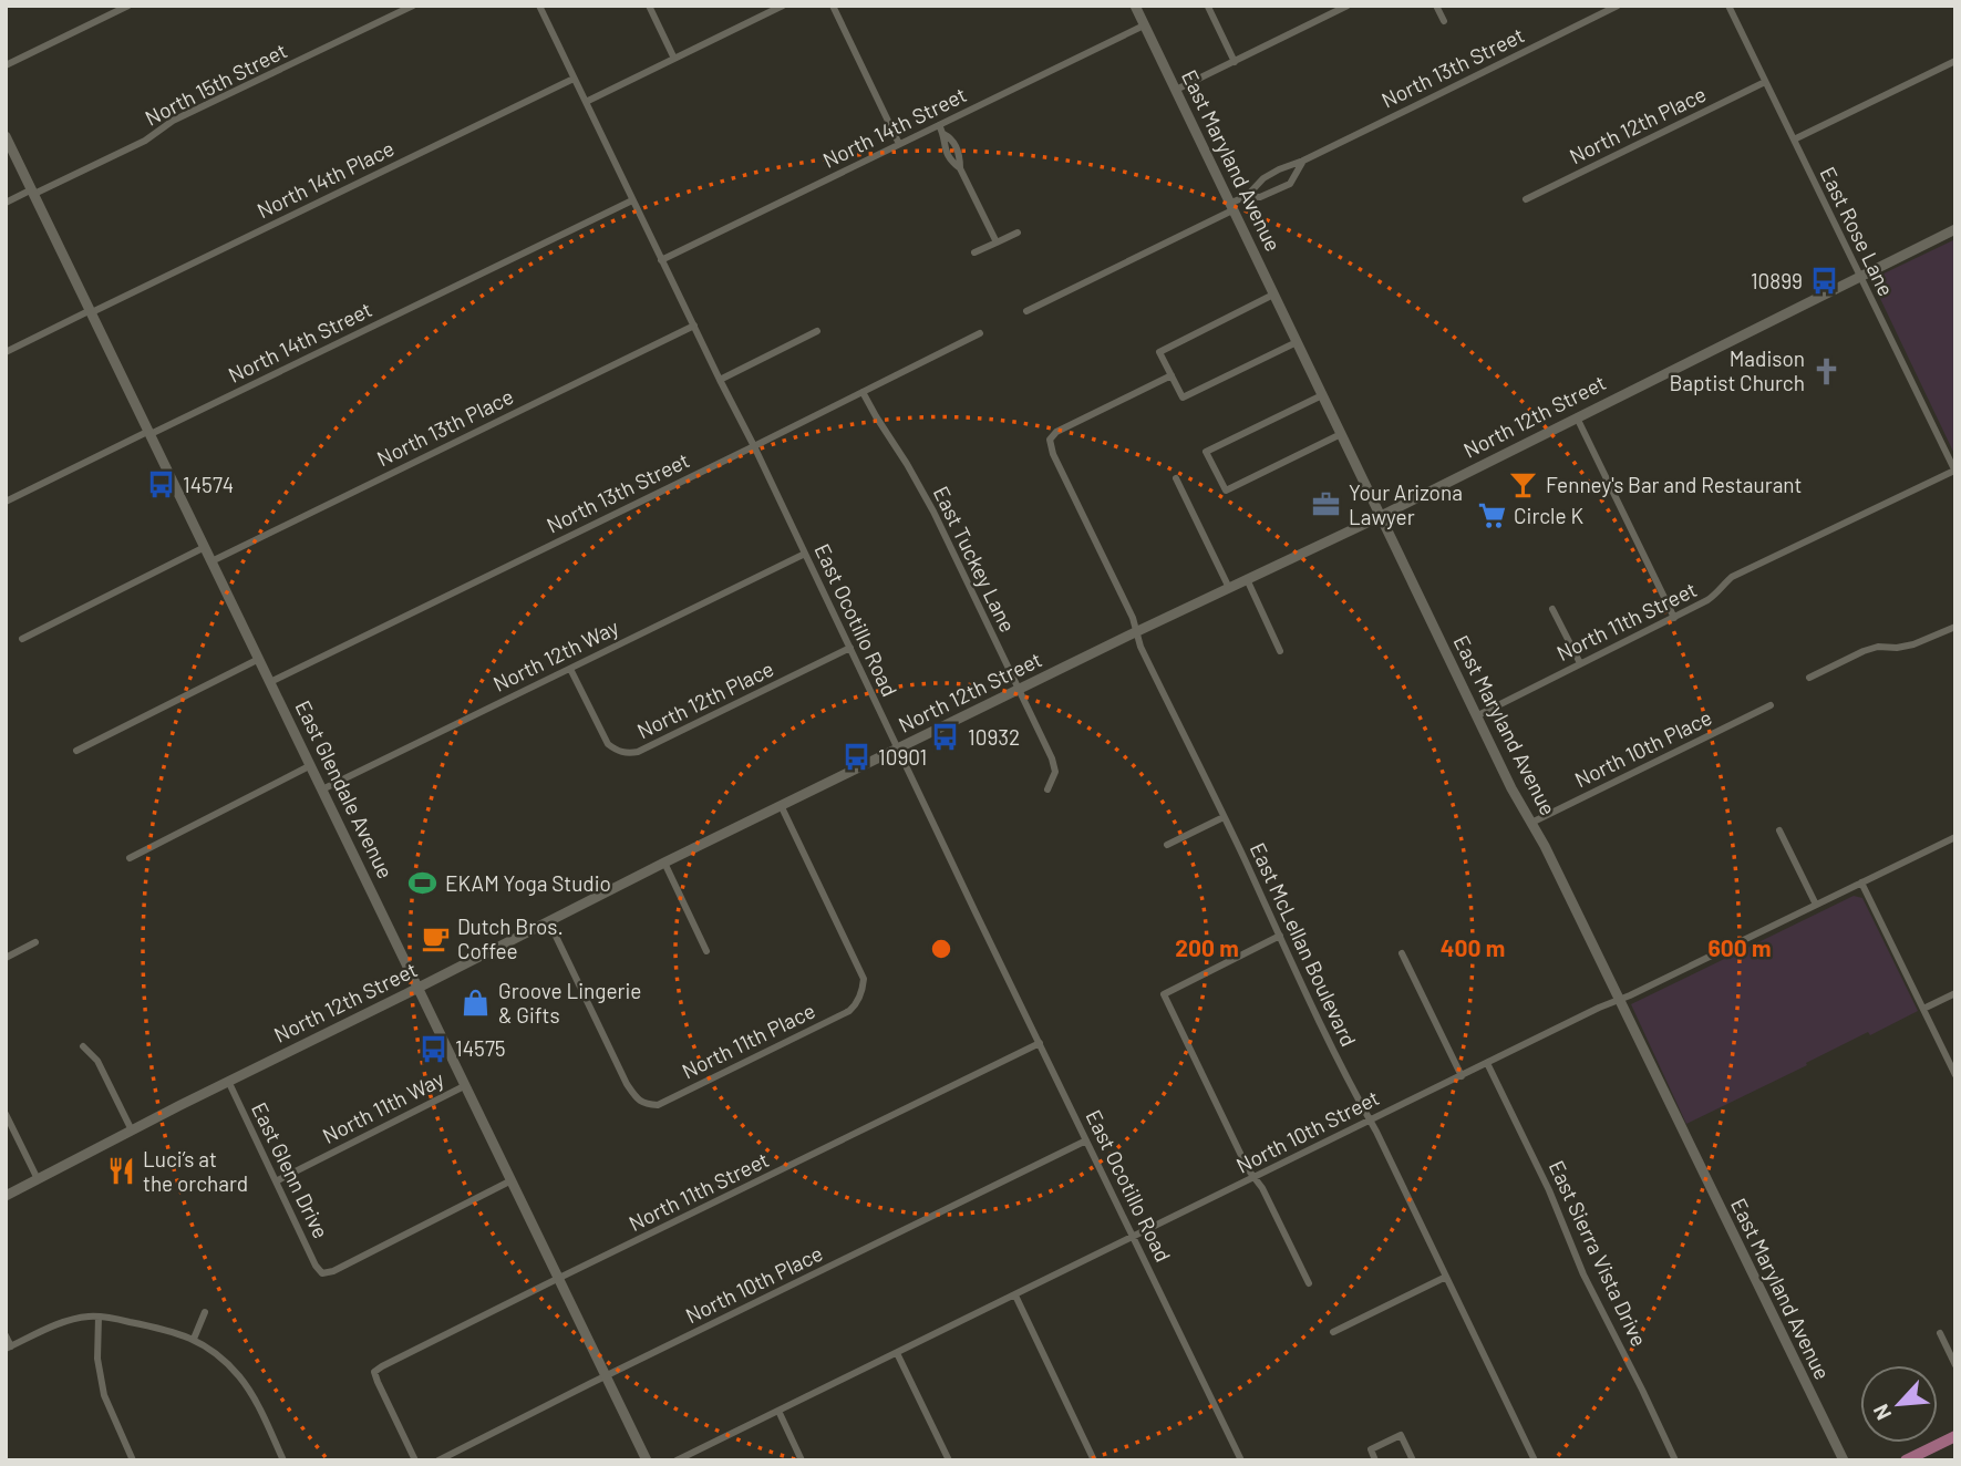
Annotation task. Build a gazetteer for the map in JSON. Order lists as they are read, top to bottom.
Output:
{
  "streets": {
    "street": [
      "North 13th Street",
      "North 15th Street",
      "North 12th Place",
      "North 14th Street",
      "East Maryland Avenue",
      "North 14th Place",
      "East Rose Lane",
      "North 12th Street",
      "North 13th Place",
      "East Tuckey Lane",
      "East Ocotillo Road",
      "North 11th Street",
      "North 12th Way",
      "North 10th Place",
      "East Glendale Avenue",
      "East McLellan Boulevard",
      "North 11th Place",
      "North 11th Way",
      "North 10th Street",
      "East Glenn Drive",
      "East Sierra Vista Drive"
    ]
  },
  "crossings": [
    ["North 13th Street", "East Maryland Avenue"],
    ["North 13th Street", "East Tuckey Lane"],
    ["North 13th Street", "East Ocotillo Road"],
    ["North 13th Street", "East Glendale Avenue"],
    ["North 15th Street", "East Glendale Avenue"],
    ["North 12th Place", "East Rose Lane"],
    ["North 12th Place", "East Ocotillo Road"],
    ["North 12th Place", "North 12th Way"],
    ["North 14th Street", "East Maryland Avenue"],
    ["North 14th Street", "East Ocotillo Road"],
    ["North 14th Street", "East Glendale Avenue"],
    ["East Maryland Avenue", "North 12th Street"],
    ["East Maryland Avenue", "North 11th Street"],
    ["East Maryland Avenue", "North 10th Place"],
    ["East Maryland Avenue", "North 10th Street"],
    ["North 14th Place", "East Ocotillo Road"],
    ["North 14th Place", "East Glendale Avenue"],
    ["East Rose Lane", "North 12th Street"],
    ["East Rose Lane", "North 11th Street"],
    ["North 12th Street", "East Tuckey Lane"],
    ["North 12th Street", "East Ocotillo Road"],
    ["North 12th Street", "East Glendale Avenue"],
    ["North 12th Street", "East McLellan Boulevard"],
    ["North 12th Street", "North 11th Place"],
    ["North 12th Street", "East Glenn Drive"],
    ["North 13th Place", "East Ocotillo Road"],
    ["North 13th Place", "East Glendale Avenue"],
    ["East Ocotillo Road", "North 11th Street"],
    ["East Ocotillo Road", "North 12th Way"],
    ["East Ocotillo Road", "North 10th Place"],
    ["East Ocotillo Road", "North 10th Street"],
    ["North 11th Street", "East Glendale Avenue"],
    ["North 12th Way", "East Glendale Avenue"],
    ["North 10th Place", "East Glendale Avenue"],
    ["East Glendale Avenue", "North 11th Way"],
    ["East Glendale Avenue", "East Glenn Drive"],
    ["East McLellan Boulevard", "North 10th Street"],
    ["North 11th Way", "East Glenn Drive"],
    ["North 10th Street", "East Sierra Vista Drive"]
  ],
  "places": {
    "bus stop": [
      "10899",
      "14574",
      "10932",
      "10901",
      "14575"
    ],
    "church": ["Madison Baptist Church"],
    "bar": ["Fenney's Bar and Restaurant"],
    "office": ["Your Arizona Lawyer"],
    "supermarket": ["Circle K"],
    "sports": ["EKAM Yoga Studio"],
    "cafe": ["Dutch Bros. Coffee"],
    "shop": ["Groove Lingerie & Gifts"],
    "restaurant": ["Luci’s at the orchard"]
  },
  "north": "bottom left",
  "rings": ["200 m", "400 m", "600 m"]
}
